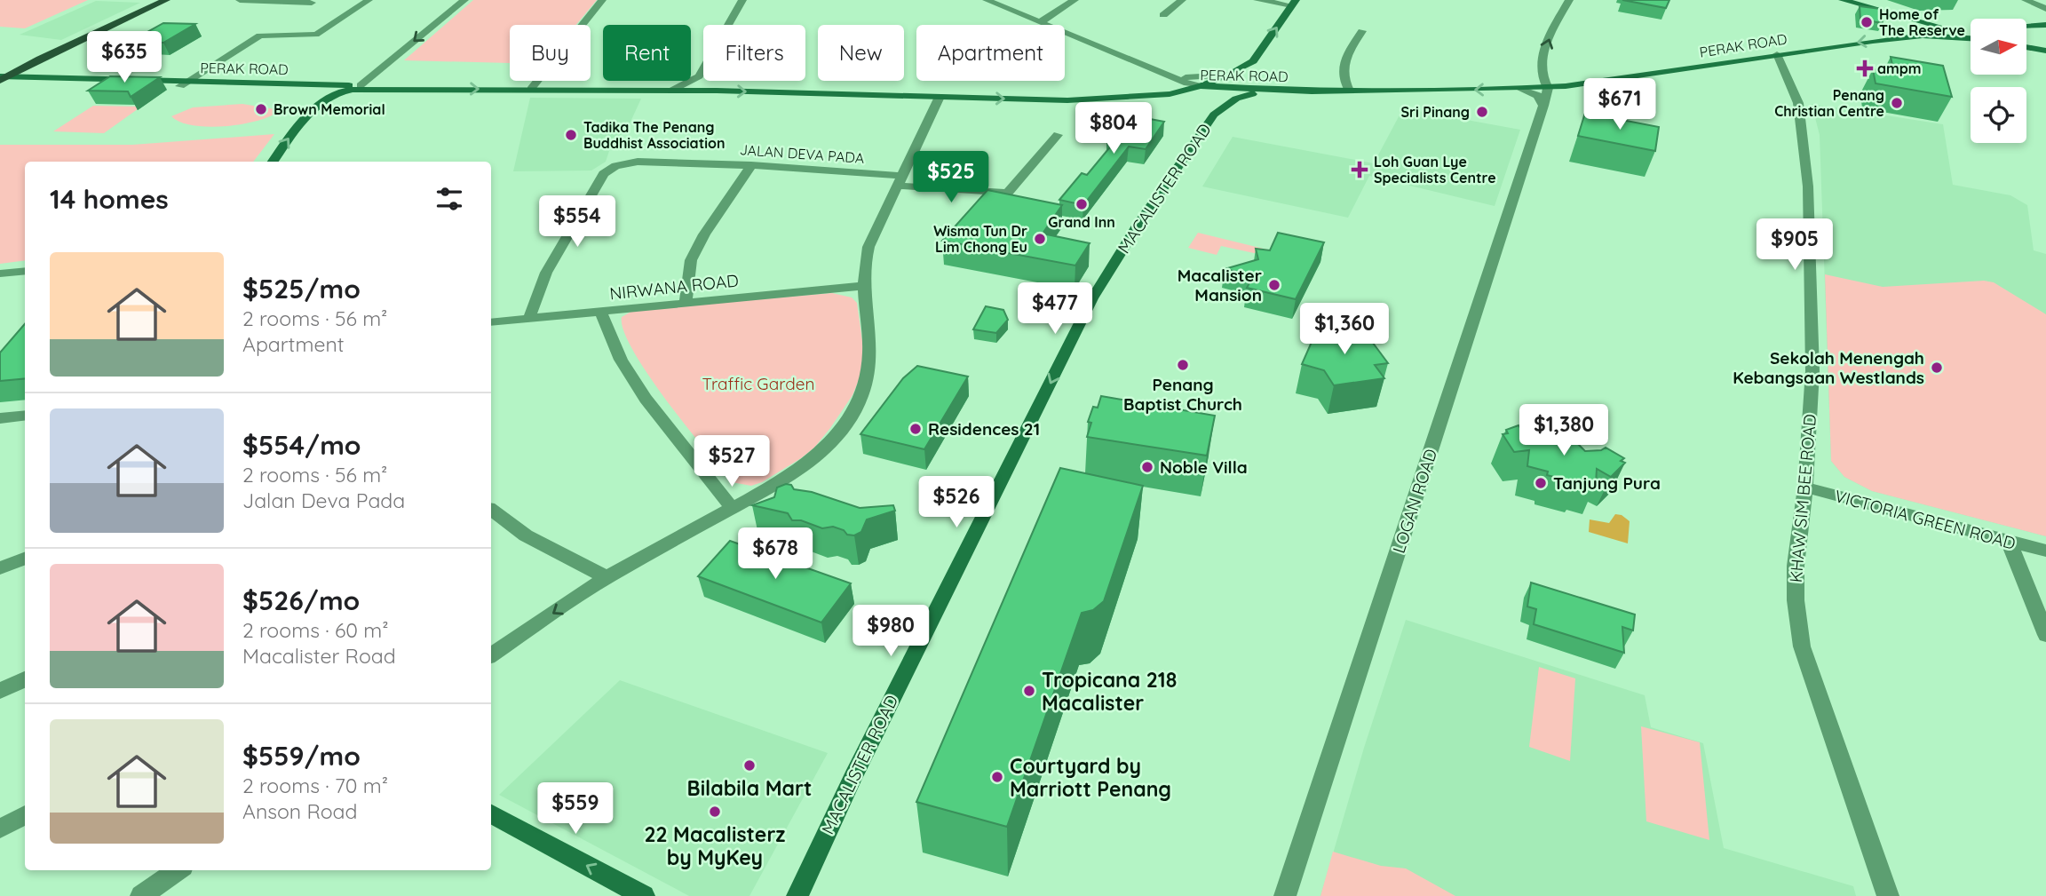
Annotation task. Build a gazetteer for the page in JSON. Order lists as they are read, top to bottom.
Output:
{
  "streets": {
    "main road": ["PERAK ROAD", "MACALISTER ROAD"],
    "street": [
      "JALAN DEVA PADA",
      "NIRWANA ROAD",
      "KHAW SIM BEE ROAD",
      "LOGAN ROAD",
      "VICTORIA GREEN ROAD"
    ]
  },
  "crossings": [
    ["PERAK ROAD", "KHAW SIM BEE ROAD"],
    ["PERAK ROAD", "LOGAN ROAD"],
    ["JALAN DEVA PADA", "NIRWANA ROAD"],
    ["KHAW SIM BEE ROAD", "VICTORIA GREEN ROAD"]
  ],
  "one_way": ["MACALISTER ROAD"],
  "parks": ["Traffic Garden"],
  "places": {
    "other": [
      "Home of The Reserve",
      "Penang Christian Centre",
      "Brown Memorial",
      "Sri Pinang",
      "Tadika The Penang Buddhist Association",
      "Grand Inn",
      "Wisma Tun Dr Lim Chong Eu",
      "Macalister Mansion",
      "Penang Baptist Church",
      "Sekolah Menengah Kebangsaan Westlands",
      "Residences 21",
      "Noble Villa",
      "Tanjung Pura",
      "Tropicana 218 Macalister",
      "Bilabila Mart",
      "Courtyard by Marriott Penang",
      "22 Macalisterz by MyKey"
    ],
    "health": ["ampm", "Loh Guan Lye Specialists Centre"]
  },
  "north": "right",
  "page": {
    "chip": [
      "Buy",
      "Rent",
      "Filters",
      "New",
      "Apartment"
    ],
    "price": [
      "$635",
      "$671",
      "$804",
      "$525",
      "$554",
      "$905",
      "$477",
      "$1,360",
      "$1,380",
      "$527",
      "$526",
      "$678",
      "$980",
      "$559"
    ],
    "heading": "14 homes",
    "list": [
      {
        "name": "$525/mo",
        "note": "2 rooms · 56 m² · Apartment"
      },
      {
        "name": "$554/mo",
        "note": "2 rooms · 56 m² · Jalan Deva Pada"
      },
      {
        "name": "$526/mo",
        "note": "2 rooms · 60 m² · Macalister Road"
      },
      {
        "name": "$559/mo",
        "note": "2 rooms · 70 m² · Anson Road"
      }
    ]
  }
}
